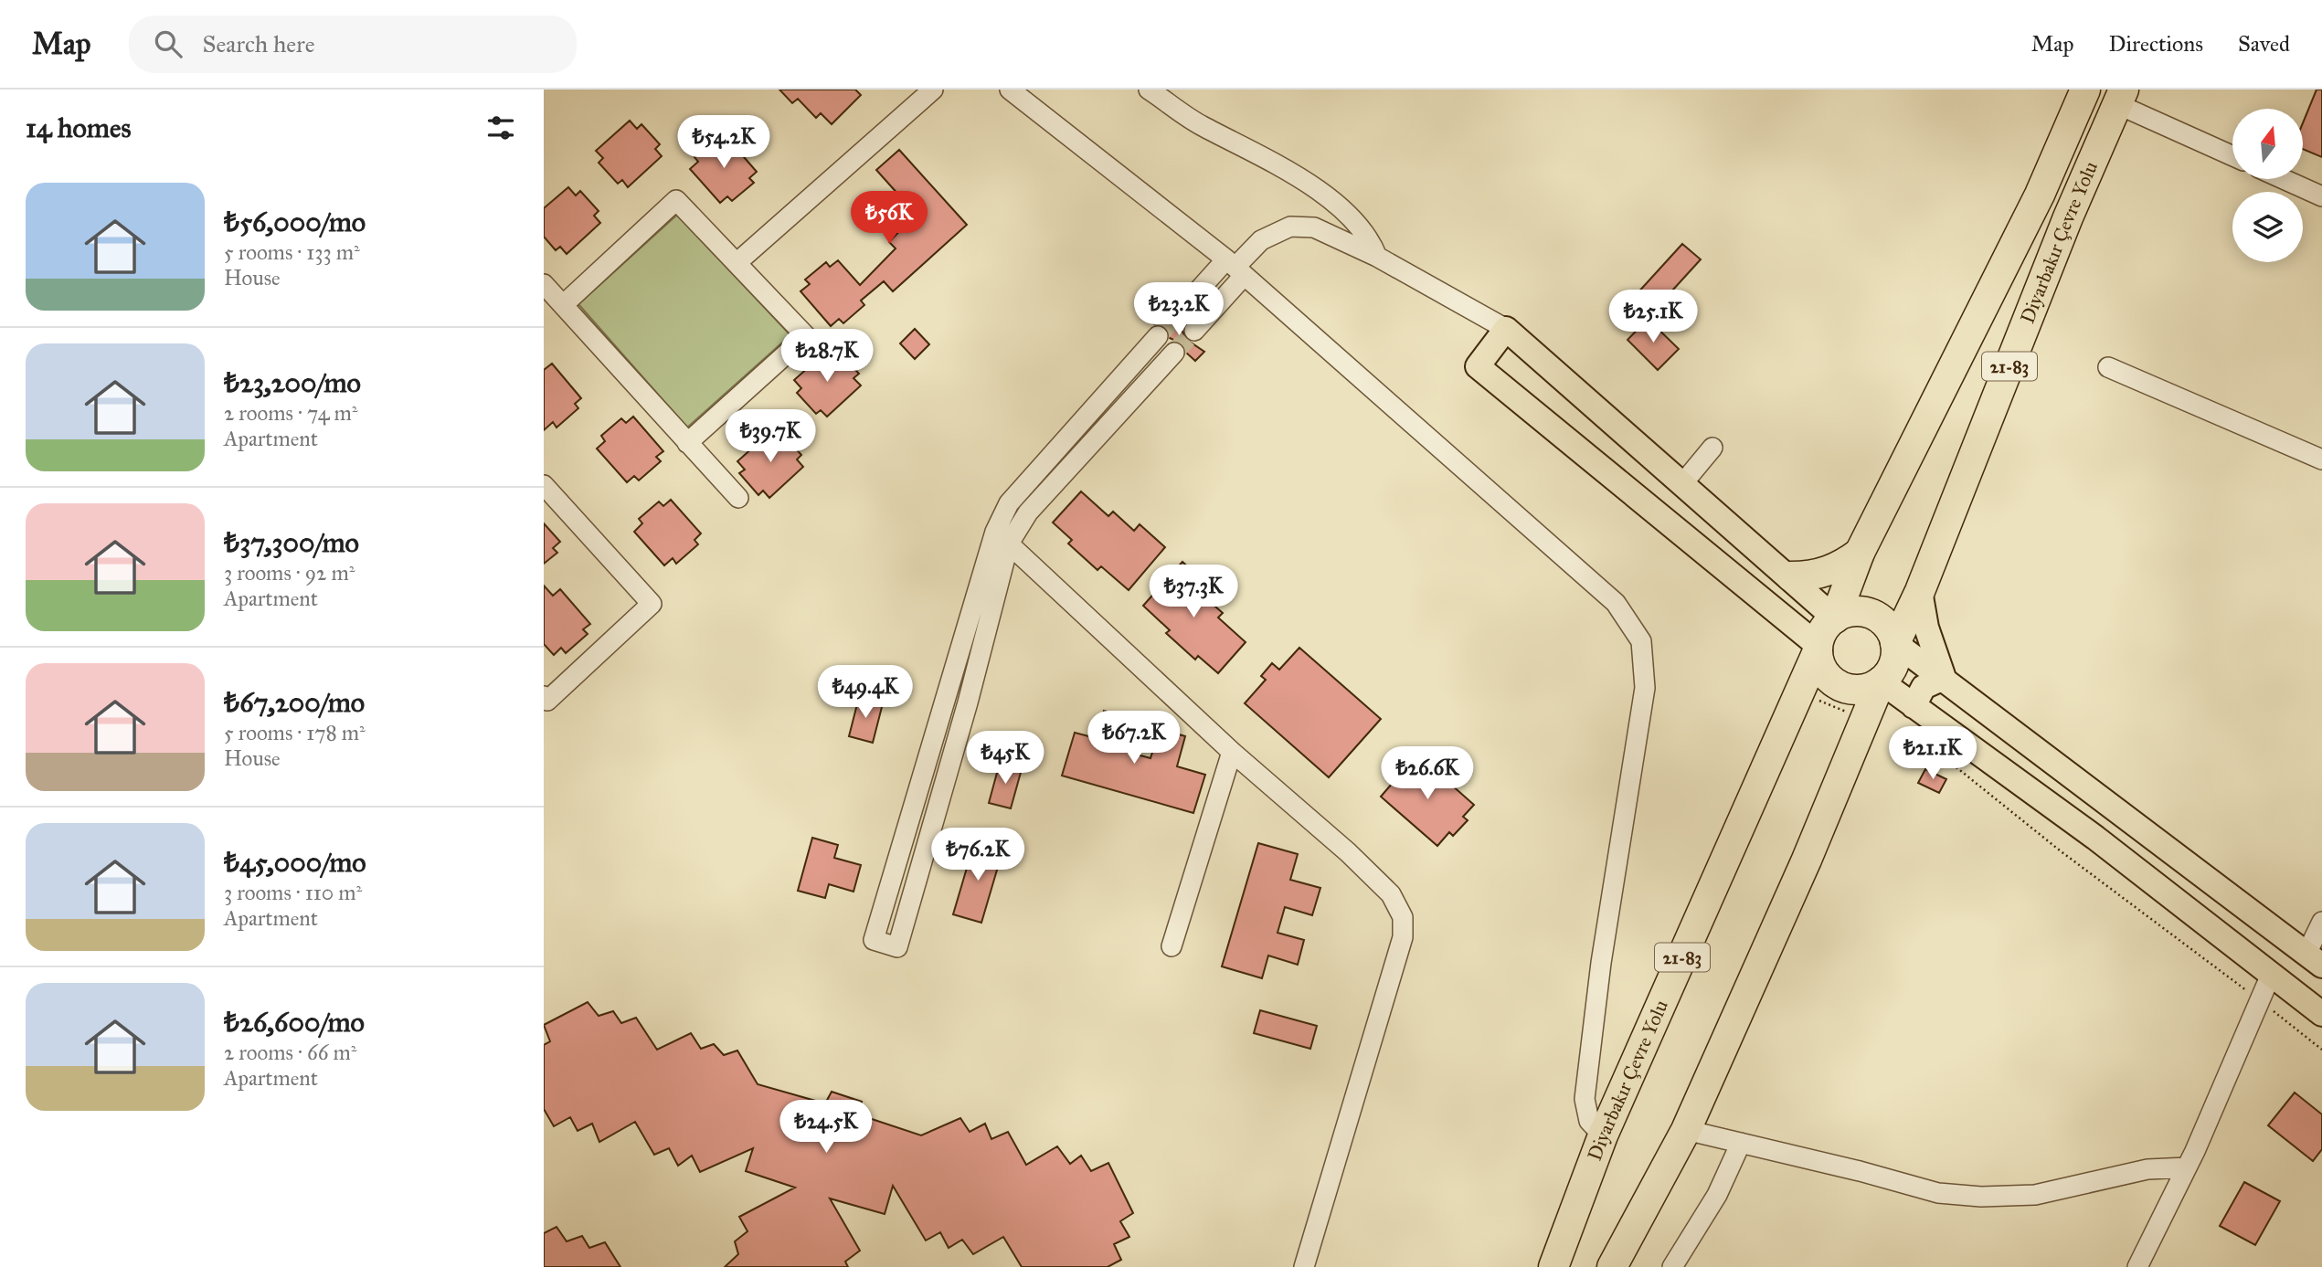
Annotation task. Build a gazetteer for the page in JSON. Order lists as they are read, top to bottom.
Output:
{
  "streets": {
    "highway": ["Diyarbakır Çevre Yolu", "21-83"]
  },
  "north": "top",
  "page": {
    "header": "Map",
    "search": "Search here",
    "nav": ["Map", "Directions", "Saved"],
    "heading": "14 homes",
    "price": [
      "₺54.2K",
      "₺56K",
      "₺23.2K",
      "₺25.1K",
      "₺28.7K",
      "₺39.7K",
      "₺37.3K",
      "₺49.4K",
      "₺67.2K",
      "₺21.1K",
      "₺45K",
      "₺26.6K",
      "₺76.2K",
      "₺24.5K"
    ],
    "list": [
      {
        "name": "₺56,000/mo",
        "note": "5 rooms · 133 m² · House"
      },
      {
        "name": "₺23,200/mo",
        "note": "2 rooms · 74 m² · Apartment"
      },
      {
        "name": "₺37,300/mo",
        "note": "3 rooms · 92 m² · Apartment"
      },
      {
        "name": "₺67,200/mo",
        "note": "5 rooms · 178 m² · House"
      },
      {
        "name": "₺45,000/mo",
        "note": "3 rooms · 110 m² · Apartment"
      },
      {
        "name": "₺26,600/mo",
        "note": "2 rooms · 66 m² · Apartment"
      }
    ]
  }
}
